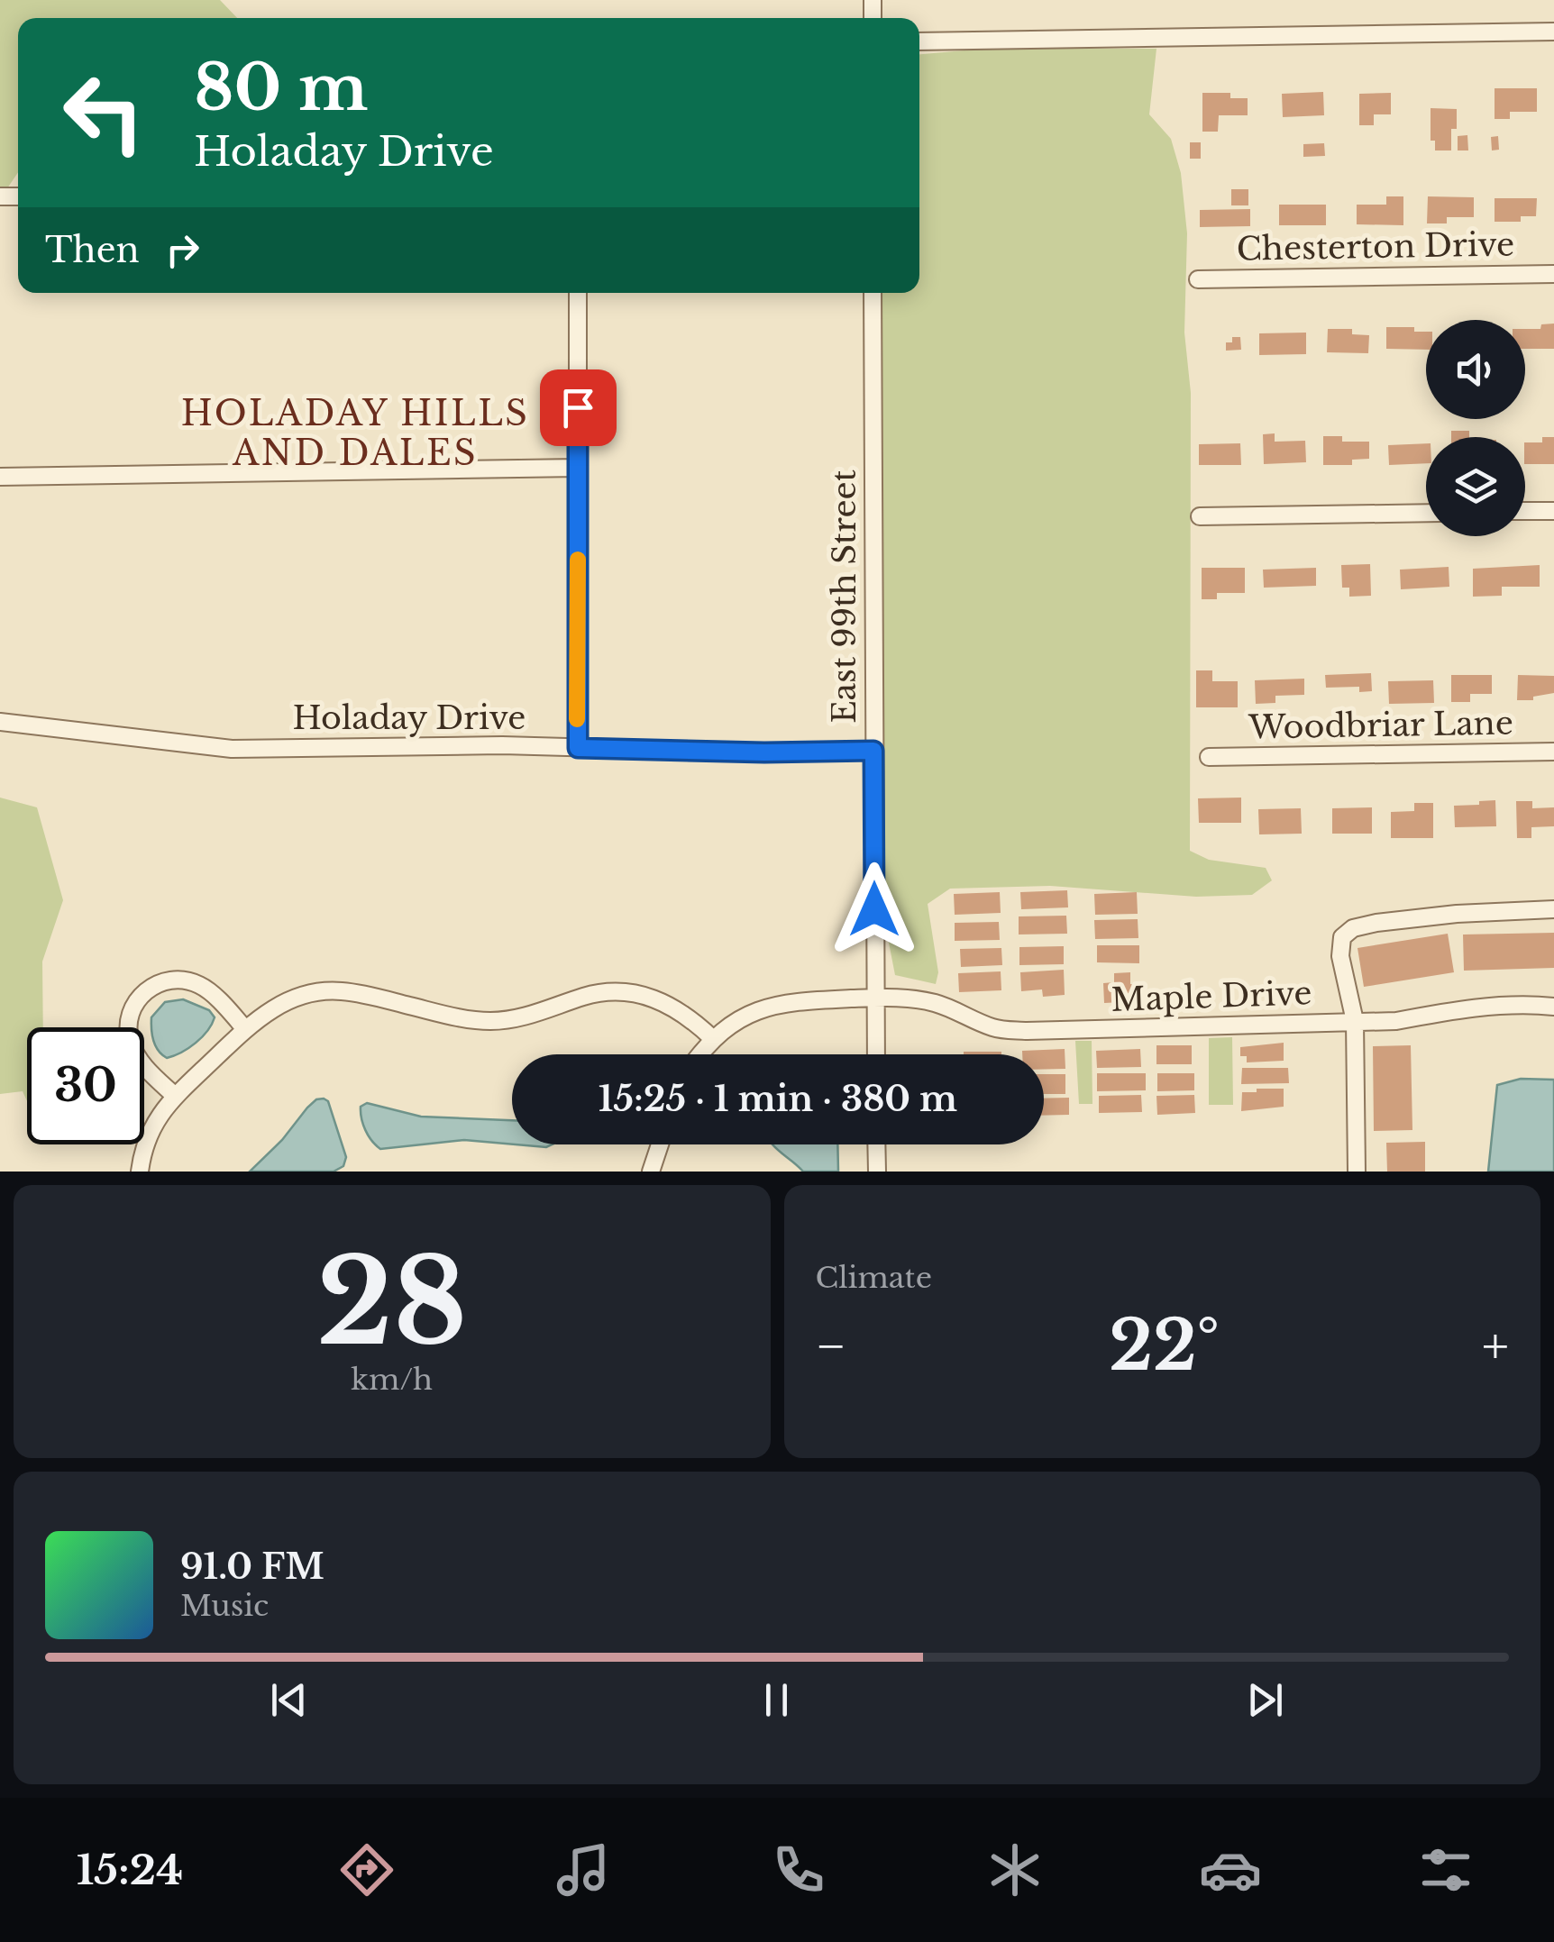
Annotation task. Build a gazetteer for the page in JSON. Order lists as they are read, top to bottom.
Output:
{
  "streets": {
    "street": [
      "Chesterton Drive",
      "East 99th Street",
      "Holaday Drive",
      "Woodbriar Lane",
      "Maple Drive"
    ]
  },
  "crossings": [
    ["East 99th Street", "Holaday Drive"],
    ["East 99th Street", "Maple Drive"]
  ],
  "districts": ["HOLADAY HILLS AND DALES"],
  "page": {
    "turn": ["80 m", "Holaday Drive"],
    "then": "Then",
    "limit": "30",
    "trip": "15:25 · 1 min · 380 m",
    "tile": [
      ["28", "km/h"],
      "Climate"
    ],
    "heat": ["−", "22°", "+"],
    "song": ["91.0 FM", "Music"],
    "tabs": "15:24"
  }
}
